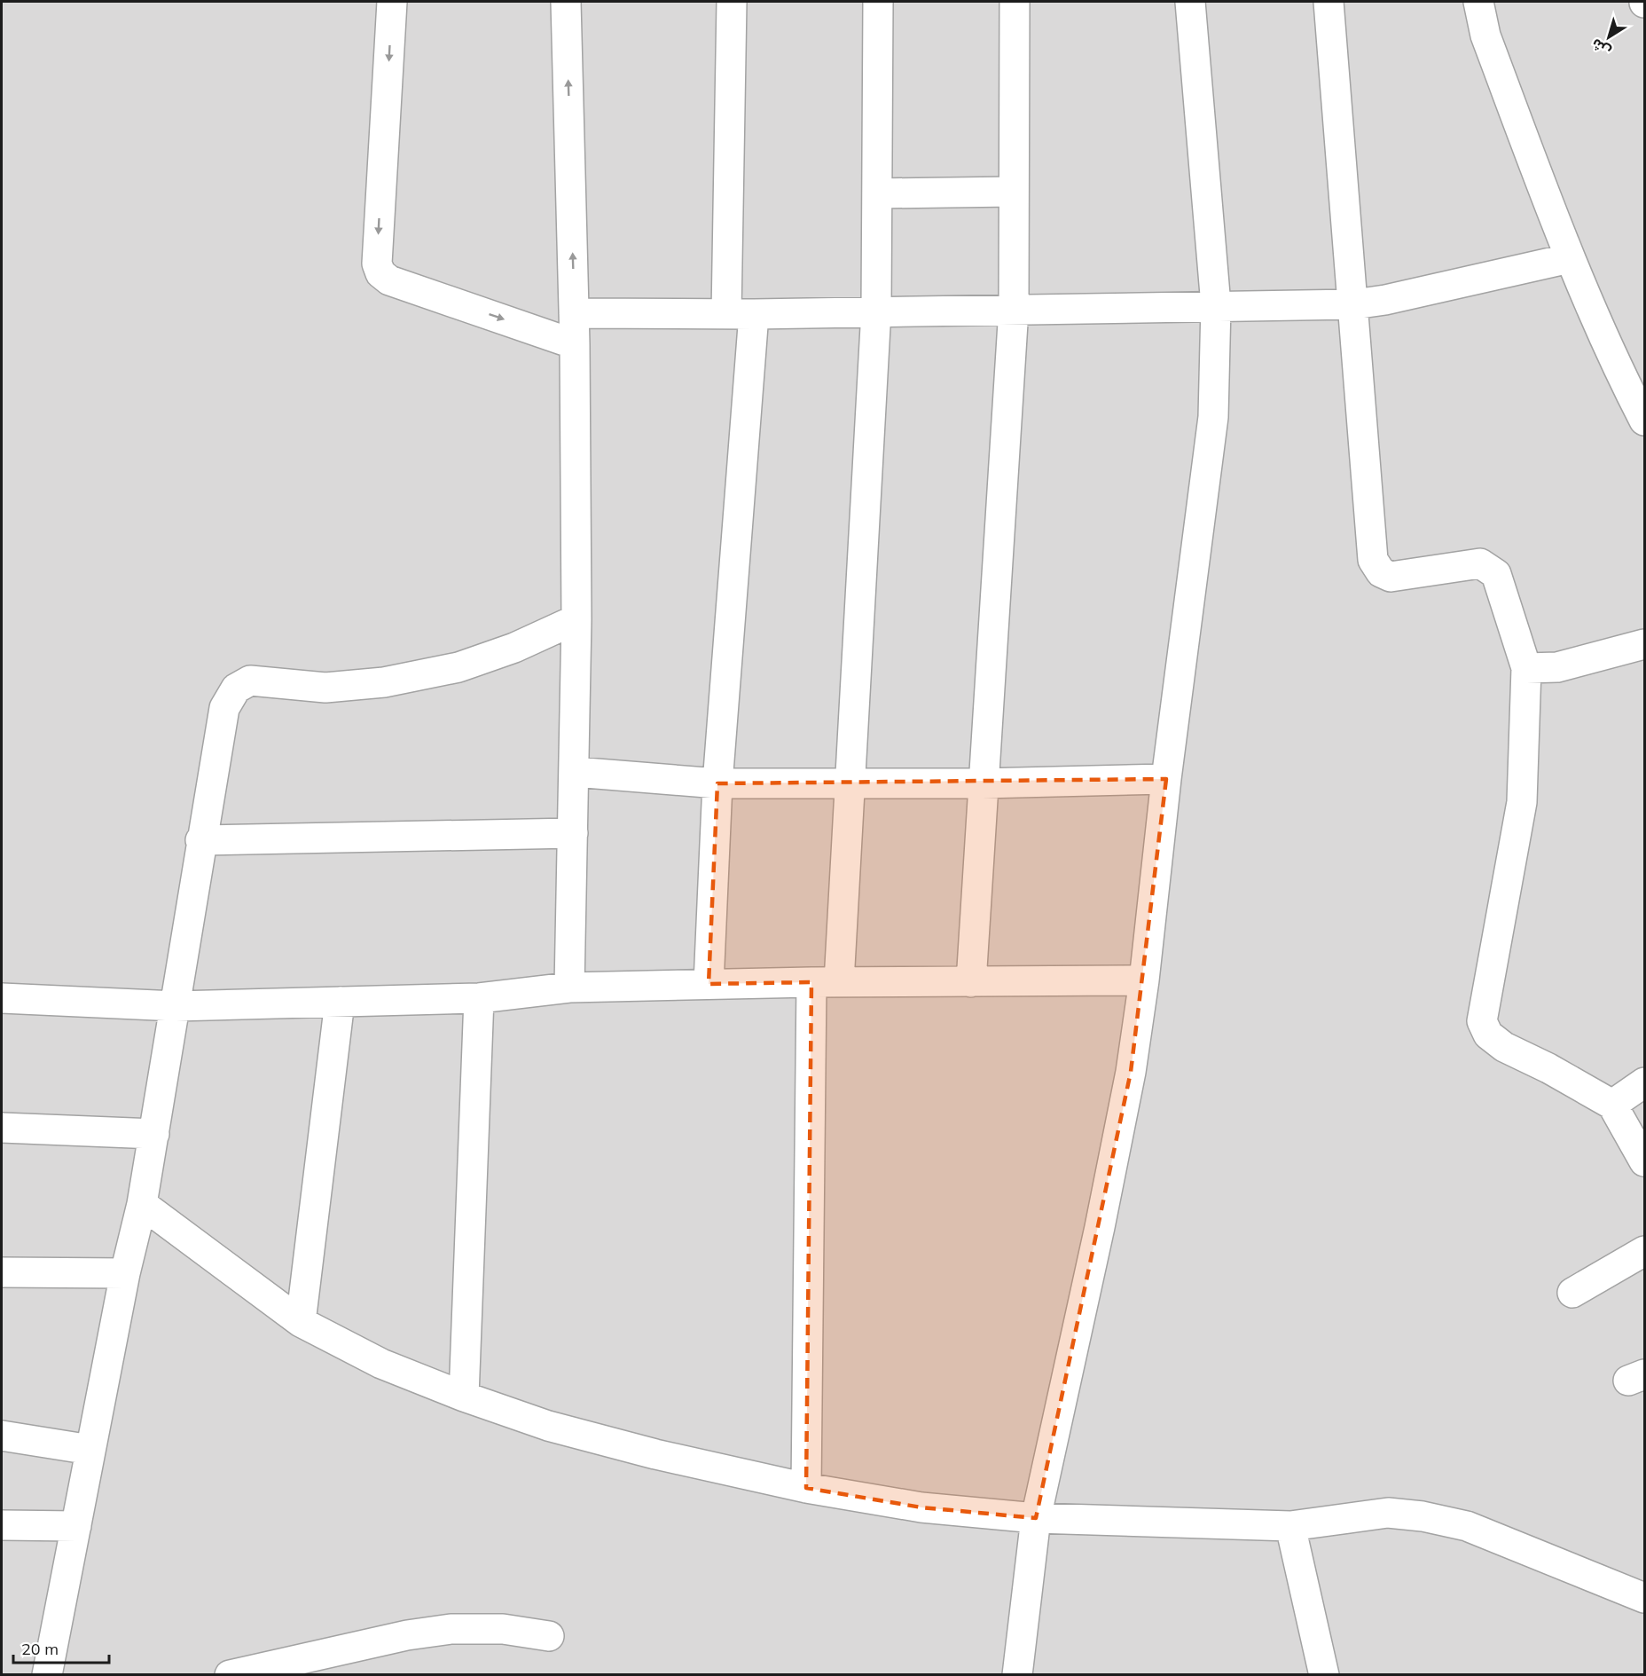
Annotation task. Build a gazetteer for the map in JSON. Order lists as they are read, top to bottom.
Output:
{
  "scale_bar": "20 m",
  "north": "bottom left"
}
